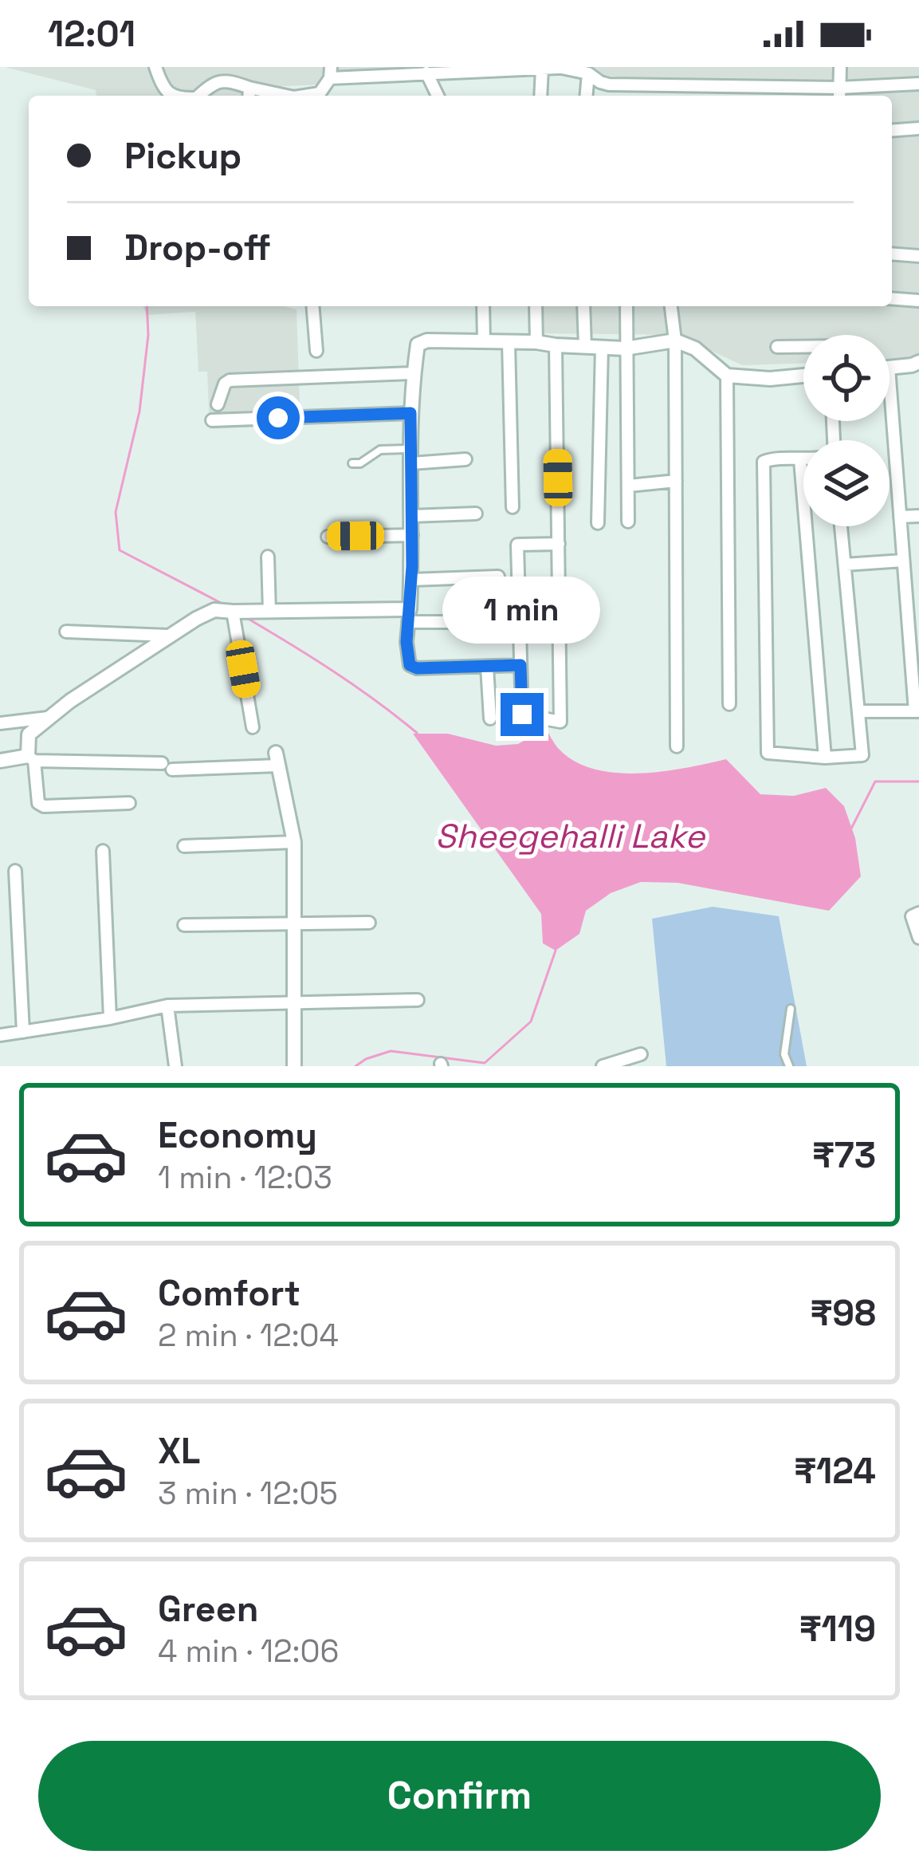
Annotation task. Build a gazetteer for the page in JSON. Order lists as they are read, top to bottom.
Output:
{
  "water": ["Sheegehalli Lake"],
  "page": {
    "status": "12:01",
    "banner": ["Pickup", "Drop-off"],
    "bubble": "1 min",
    "list": [
      {
        "name": "Economy",
        "note": "1 min · 12:03",
        "value": "₹73"
      },
      {
        "name": "Comfort",
        "note": "2 min · 12:04",
        "value": "₹98"
      },
      {
        "name": "XL",
        "note": "3 min · 12:05",
        "value": "₹124"
      },
      {
        "name": "Green",
        "note": "4 min · 12:06",
        "value": "₹119"
      }
    ],
    "buttons": "Confirm"
  }
}
